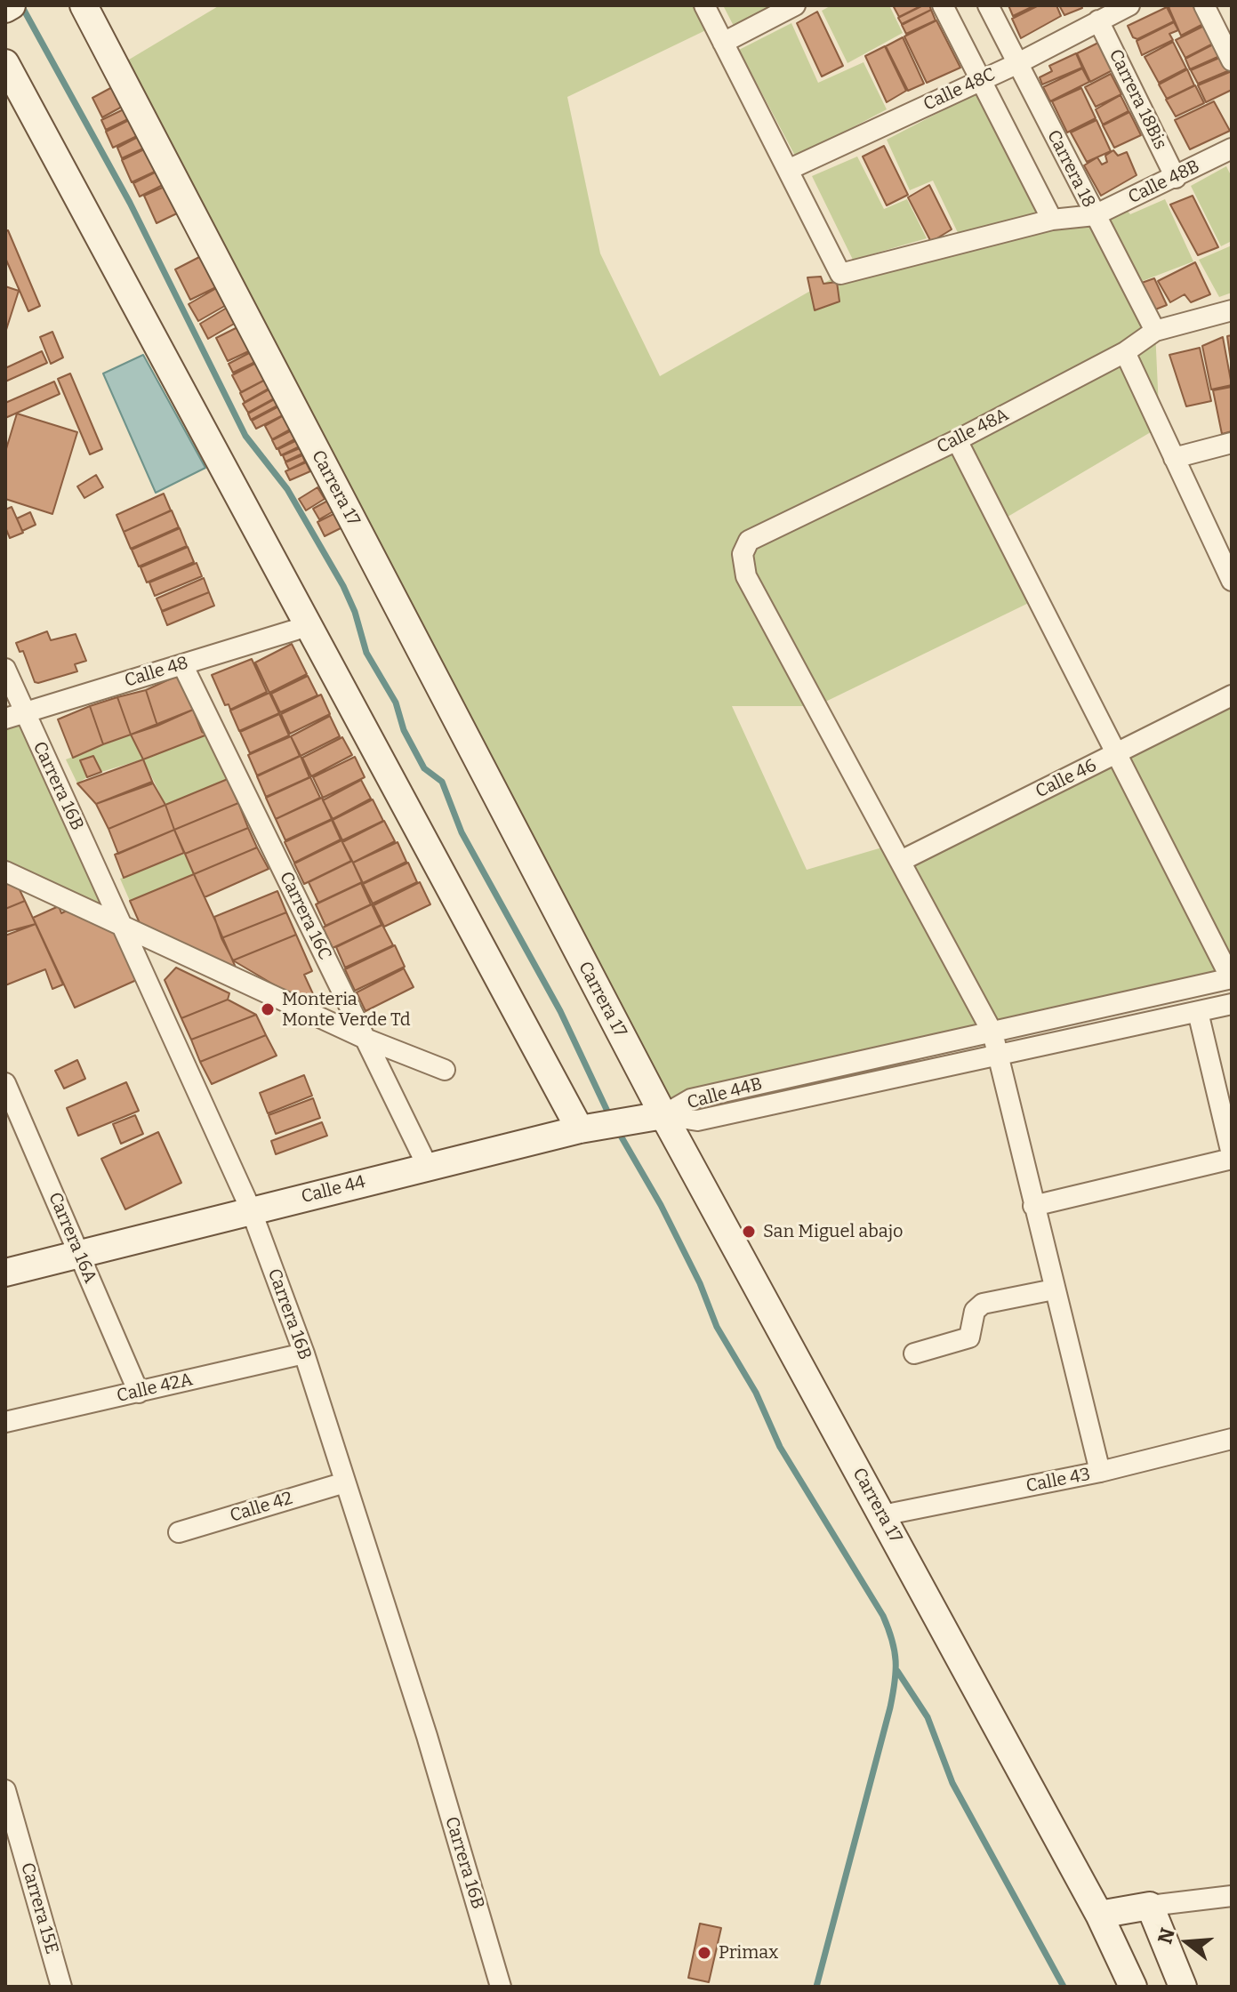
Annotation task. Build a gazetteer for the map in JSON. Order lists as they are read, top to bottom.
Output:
{
  "streets": {
    "street": [
      "Calle 48C",
      "Carrera 18Bis",
      "Carrera 18",
      "Calle 48B",
      "Calle 48A",
      "Carrera 17",
      "Calle 48",
      "Calle 46",
      "Carrera 16B",
      "Carrera 16C",
      "Calle 44B",
      "Calle 44",
      "Carrera 16A",
      "Calle 42A",
      "Calle 43",
      "Calle 42",
      "Carrera 15E"
    ]
  },
  "crossings": [
    ["Calle 48C", "Carrera 18Bis"],
    ["Calle 48C", "Carrera 18"],
    ["Calle 48C", "Calle 48B"],
    ["Carrera 18Bis", "Calle 48B"],
    ["Carrera 18", "Calle 48B"],
    ["Carrera 18", "Calle 48A"],
    ["Calle 48A", "Calle 46"],
    ["Carrera 17", "Calle 44B"],
    ["Carrera 17", "Calle 44"],
    ["Carrera 17", "Calle 43"],
    ["Calle 48", "Carrera 16B"],
    ["Calle 48", "Carrera 16C"],
    ["Carrera 16B", "Calle 44"],
    ["Carrera 16B", "Calle 42A"],
    ["Carrera 16B", "Calle 42"],
    ["Carrera 16C", "Calle 44"],
    ["Calle 44B", "Calle 44"],
    ["Calle 44", "Carrera 16A"],
    ["Carrera 16A", "Calle 42A"]
  ],
  "places": ["Monteria Monte Verde Td", "San Miguel abajo", "Primax"],
  "north": "left"
}
